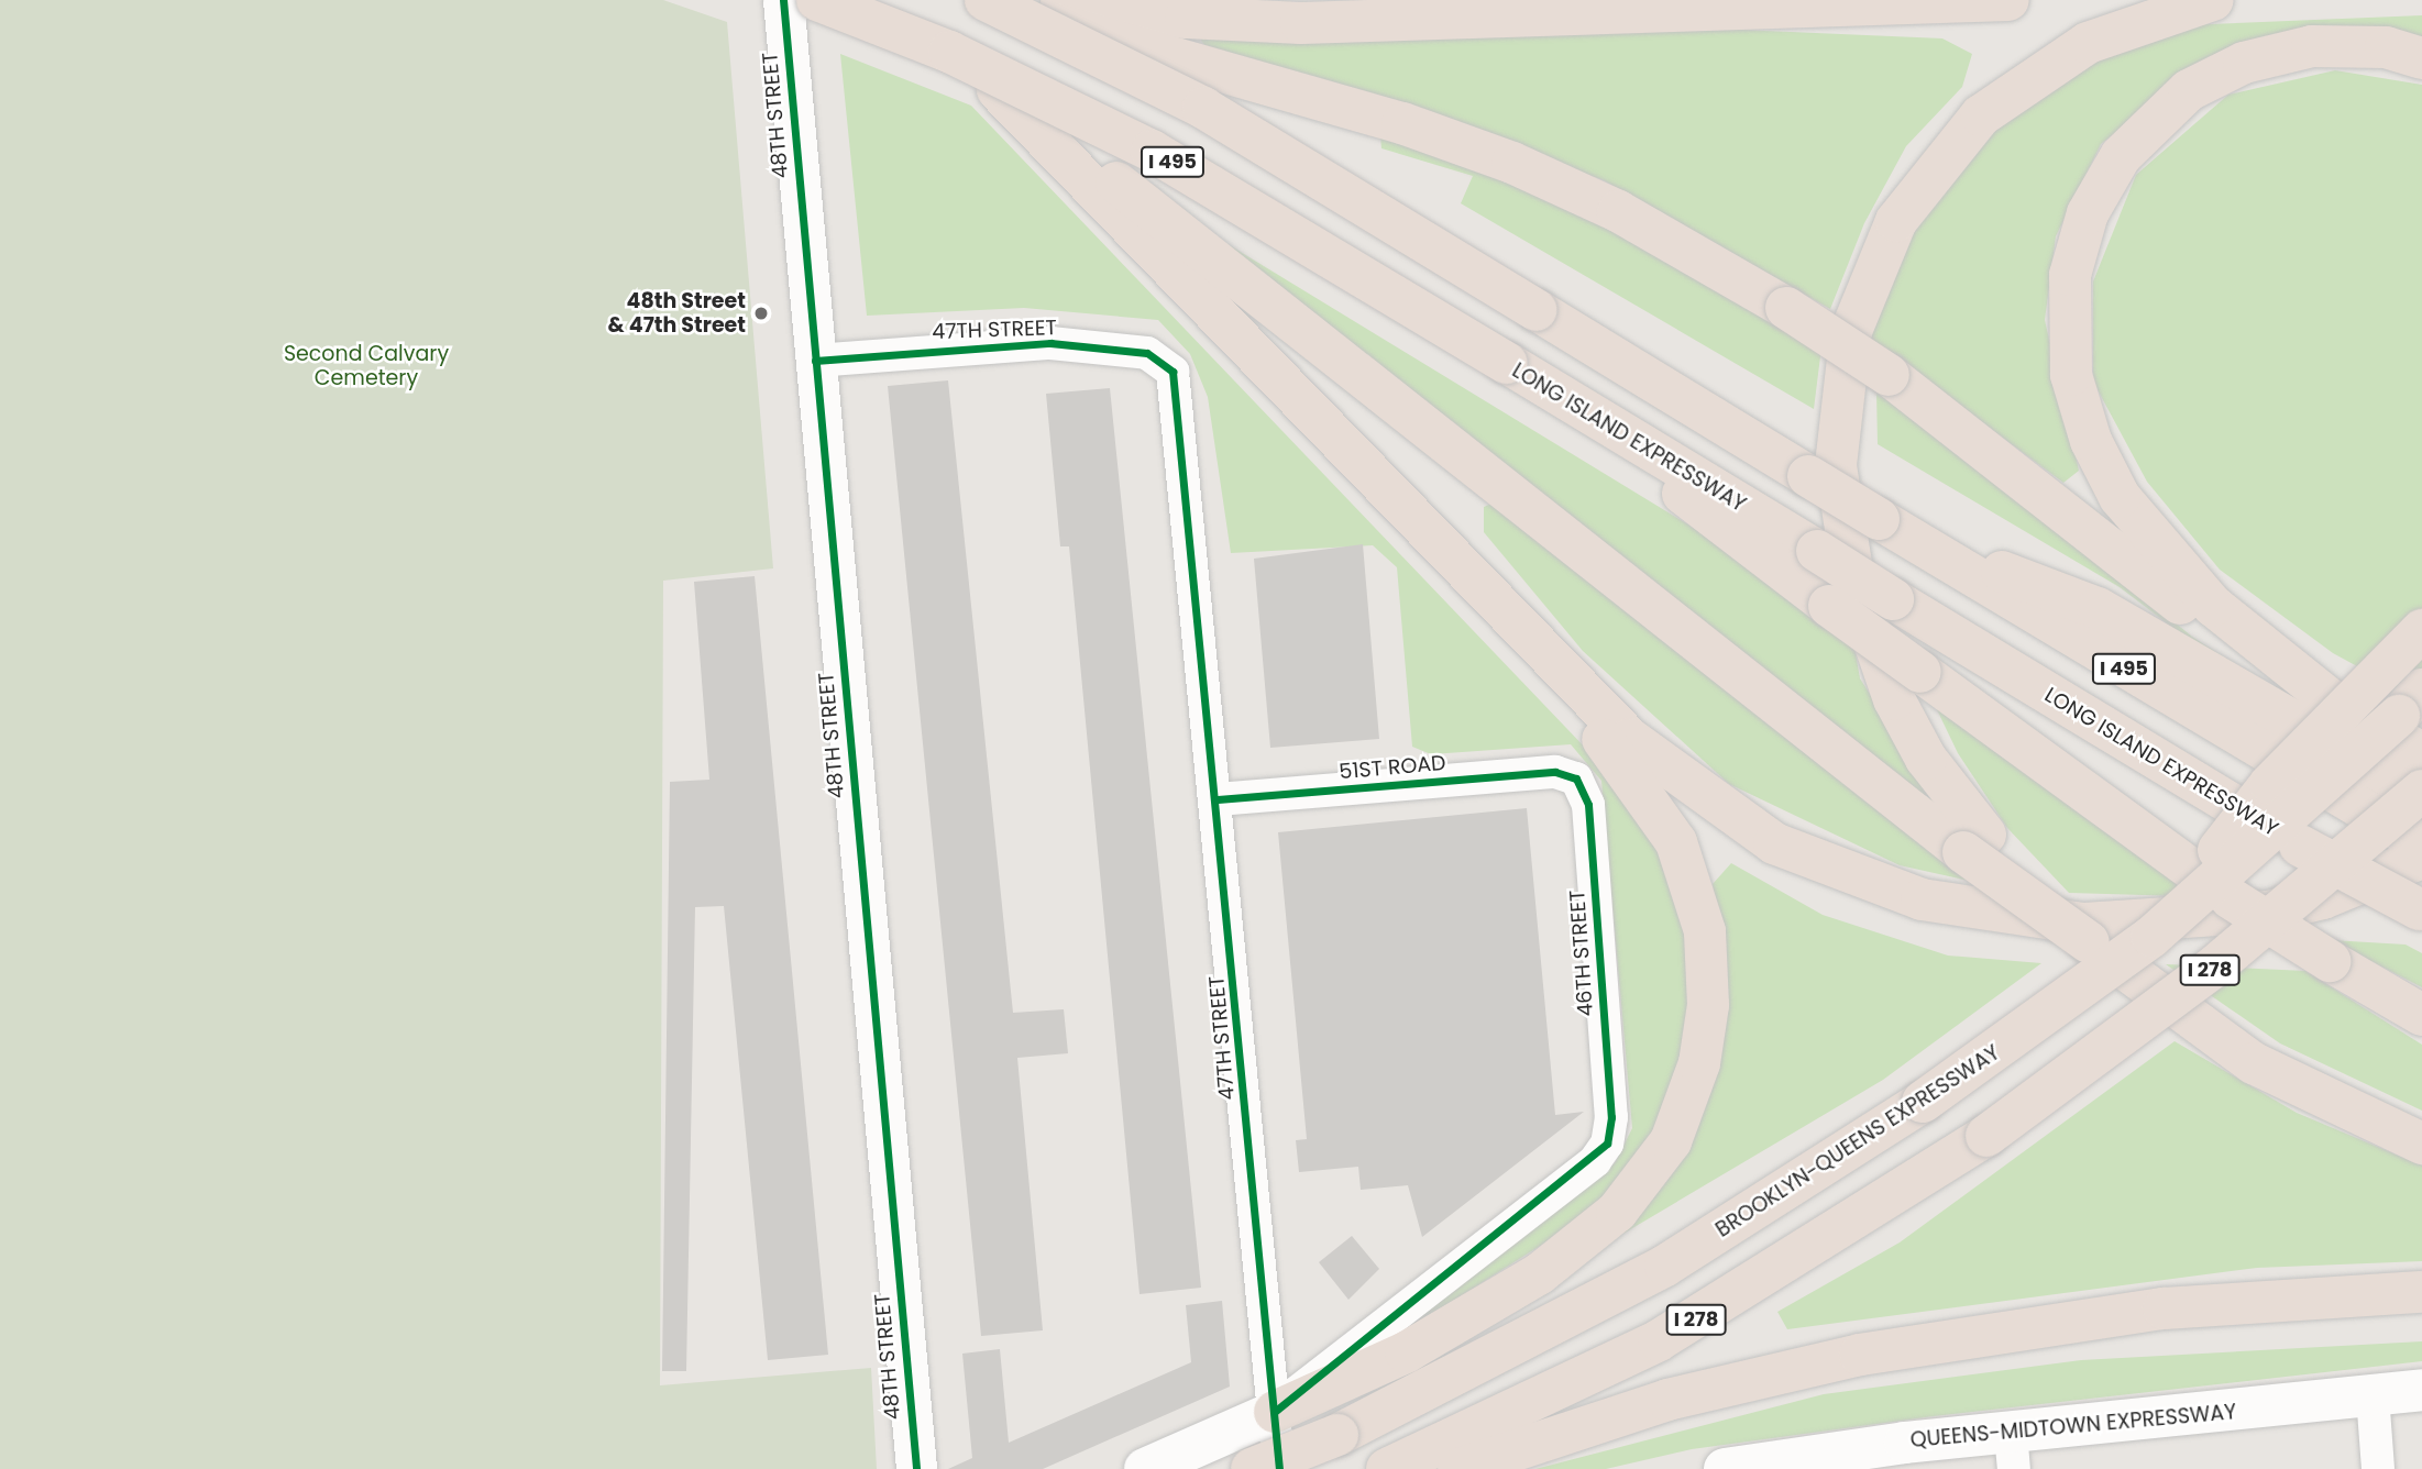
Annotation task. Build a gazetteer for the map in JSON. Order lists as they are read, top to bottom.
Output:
{
  "streets": {
    "highway": [
      "I 495",
      "LONG ISLAND EXPRESSWAY",
      "I 278",
      "BROOKLYN-QUEENS EXPRESSWAY"
    ],
    "main road": ["QUEENS-MIDTOWN EXPRESSWAY"],
    "street": [
      "48TH STREET",
      "47TH STREET",
      "51ST ROAD",
      "46TH STREET"
    ]
  },
  "crossings": [
    ["48TH STREET", "47TH STREET"],
    ["47TH STREET", "51ST ROAD"],
    ["47TH STREET", "46TH STREET"],
    ["51ST ROAD", "46TH STREET"]
  ],
  "parks": ["Second Calvary Cemetery"],
  "places": ["48th Street & 47th Street"]
}
